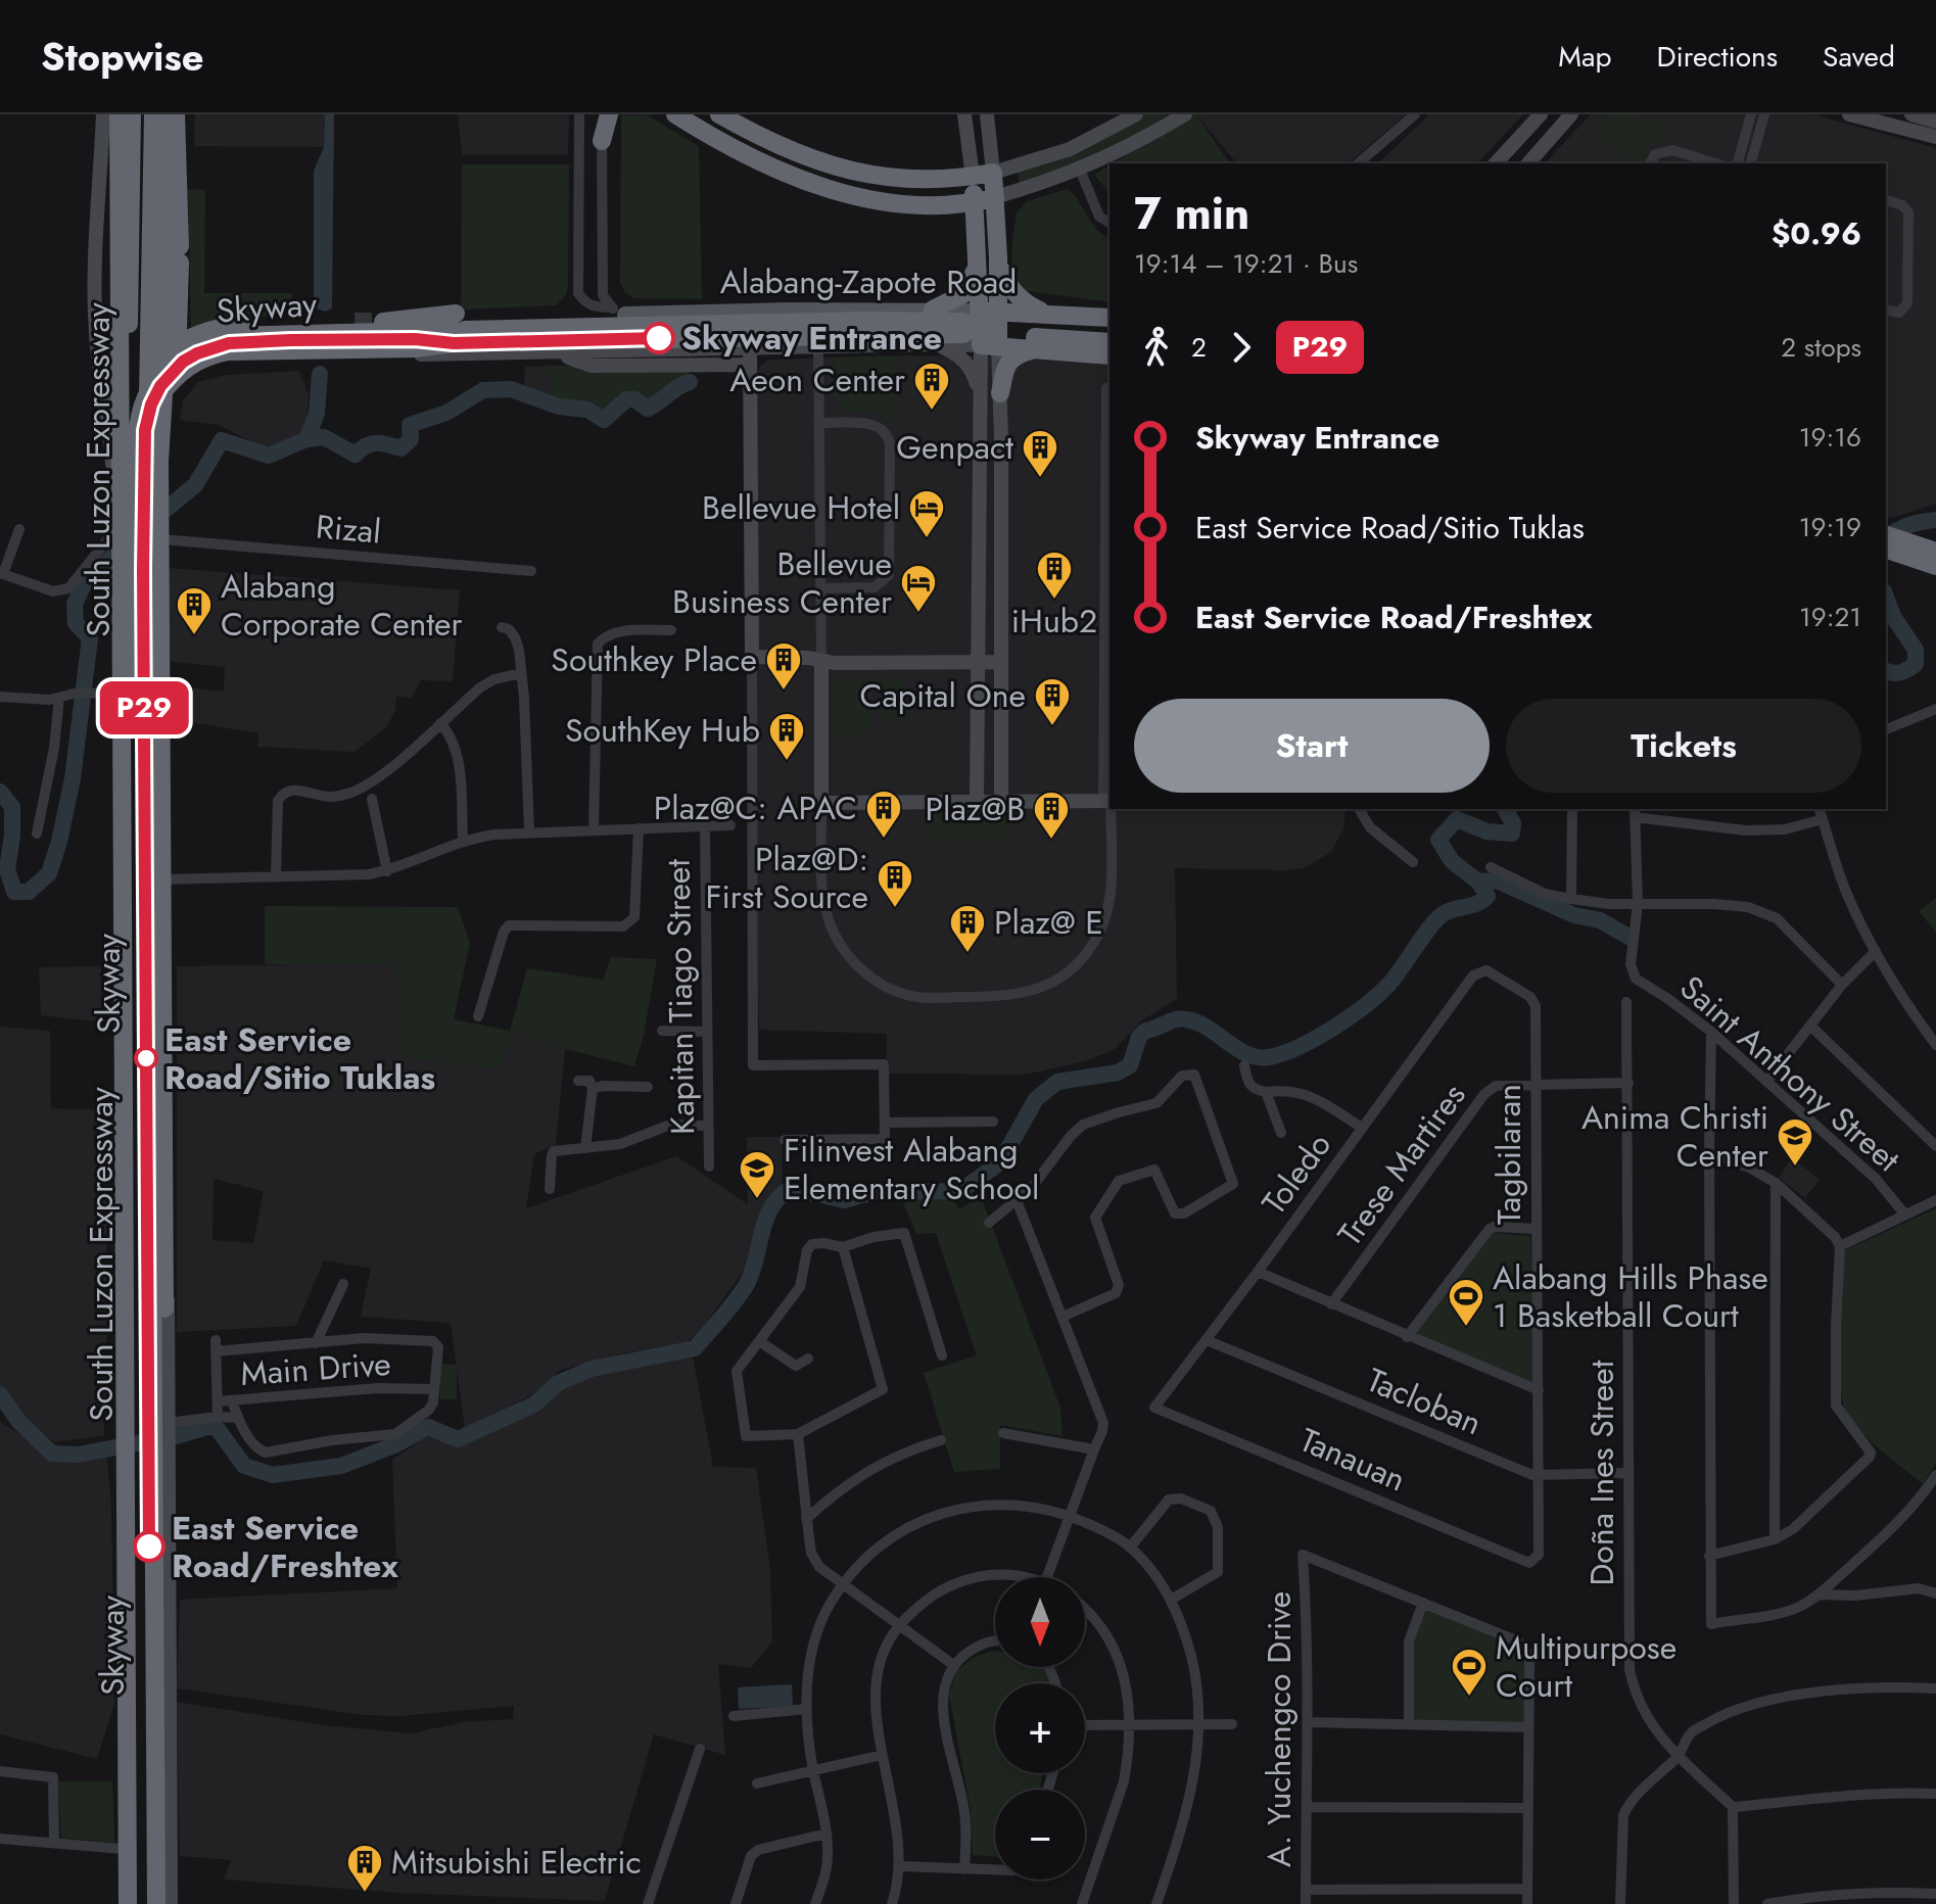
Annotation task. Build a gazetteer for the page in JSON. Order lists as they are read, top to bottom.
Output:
{
  "streets": {
    "highway": ["Alabang-Zapote Road", "Skyway", "South Luzon Expressway"],
    "street": [
      "Rizal",
      "Kapitan Tiago Street",
      "Saint Anthony Street",
      "Tagbilaran",
      "Trese Martires",
      "Toledo",
      "Main Drive",
      "Tacloban",
      "Tanauan",
      "Doña Ines Street",
      "A. Yuchengco Drive"
    ]
  },
  "crossings": [
    ["Skyway", "South Luzon Expressway"],
    ["South Luzon Expressway", "Rizal"],
    ["South Luzon Expressway", "Main Drive"],
    ["Tagbilaran", "Trese Martires"],
    ["Tagbilaran", "Toledo"],
    ["Tagbilaran", "Tacloban"],
    ["Tagbilaran", "Tanauan"],
    ["Trese Martires", "Doña Ines Street"],
    ["Toledo", "Tacloban"],
    ["Toledo", "Tanauan"],
    ["Tacloban", "Doña Ines Street"]
  ],
  "places": {
    "other": ["Skyway Entrance", "East Service Road/Sitio Tuklas", "East Service Road/Freshtex"],
    "building": [
      "Aeon Center",
      "Genpact",
      "iHub2",
      "Alabang Corporate Center",
      "Southkey Place",
      "Capital One",
      "SouthKey Hub",
      "Plaz@C: APAC",
      "Plaz@B",
      "Plaz@D: First Source",
      "Plaz@ E",
      "Mitsubishi Electric"
    ],
    "hotel": ["Bellevue Hotel", "Bellevue Business Center"],
    "school or university": ["Anima Christi Center", "Filinvest Alabang Elementary School"],
    "sports": ["Alabang Hills Phase 1 Basketball Court", "Multipurpose Court"]
  },
  "lines": ["bus line P29"],
  "north": "bottom",
  "page": {
    "header": "Stopwise",
    "nav": ["Map", "Directions", "Saved"],
    "on_map": "P29",
    "heading": ["7 min", "19:14 – 19:21 · Bus", "$0.96"],
    "legs": ["2", "P29", "2 stops"],
    "list": [
      {
        "name": "Skyway Entrance",
        "value": "19:16"
      },
      {
        "name": "East Service Road/Sitio Tuklas",
        "value": "19:19"
      },
      {
        "name": "East Service Road/Freshtex",
        "value": "19:21"
      }
    ],
    "buttons": ["Start", "Tickets"],
    "map_buttons": ["+", "−"]
  }
}
